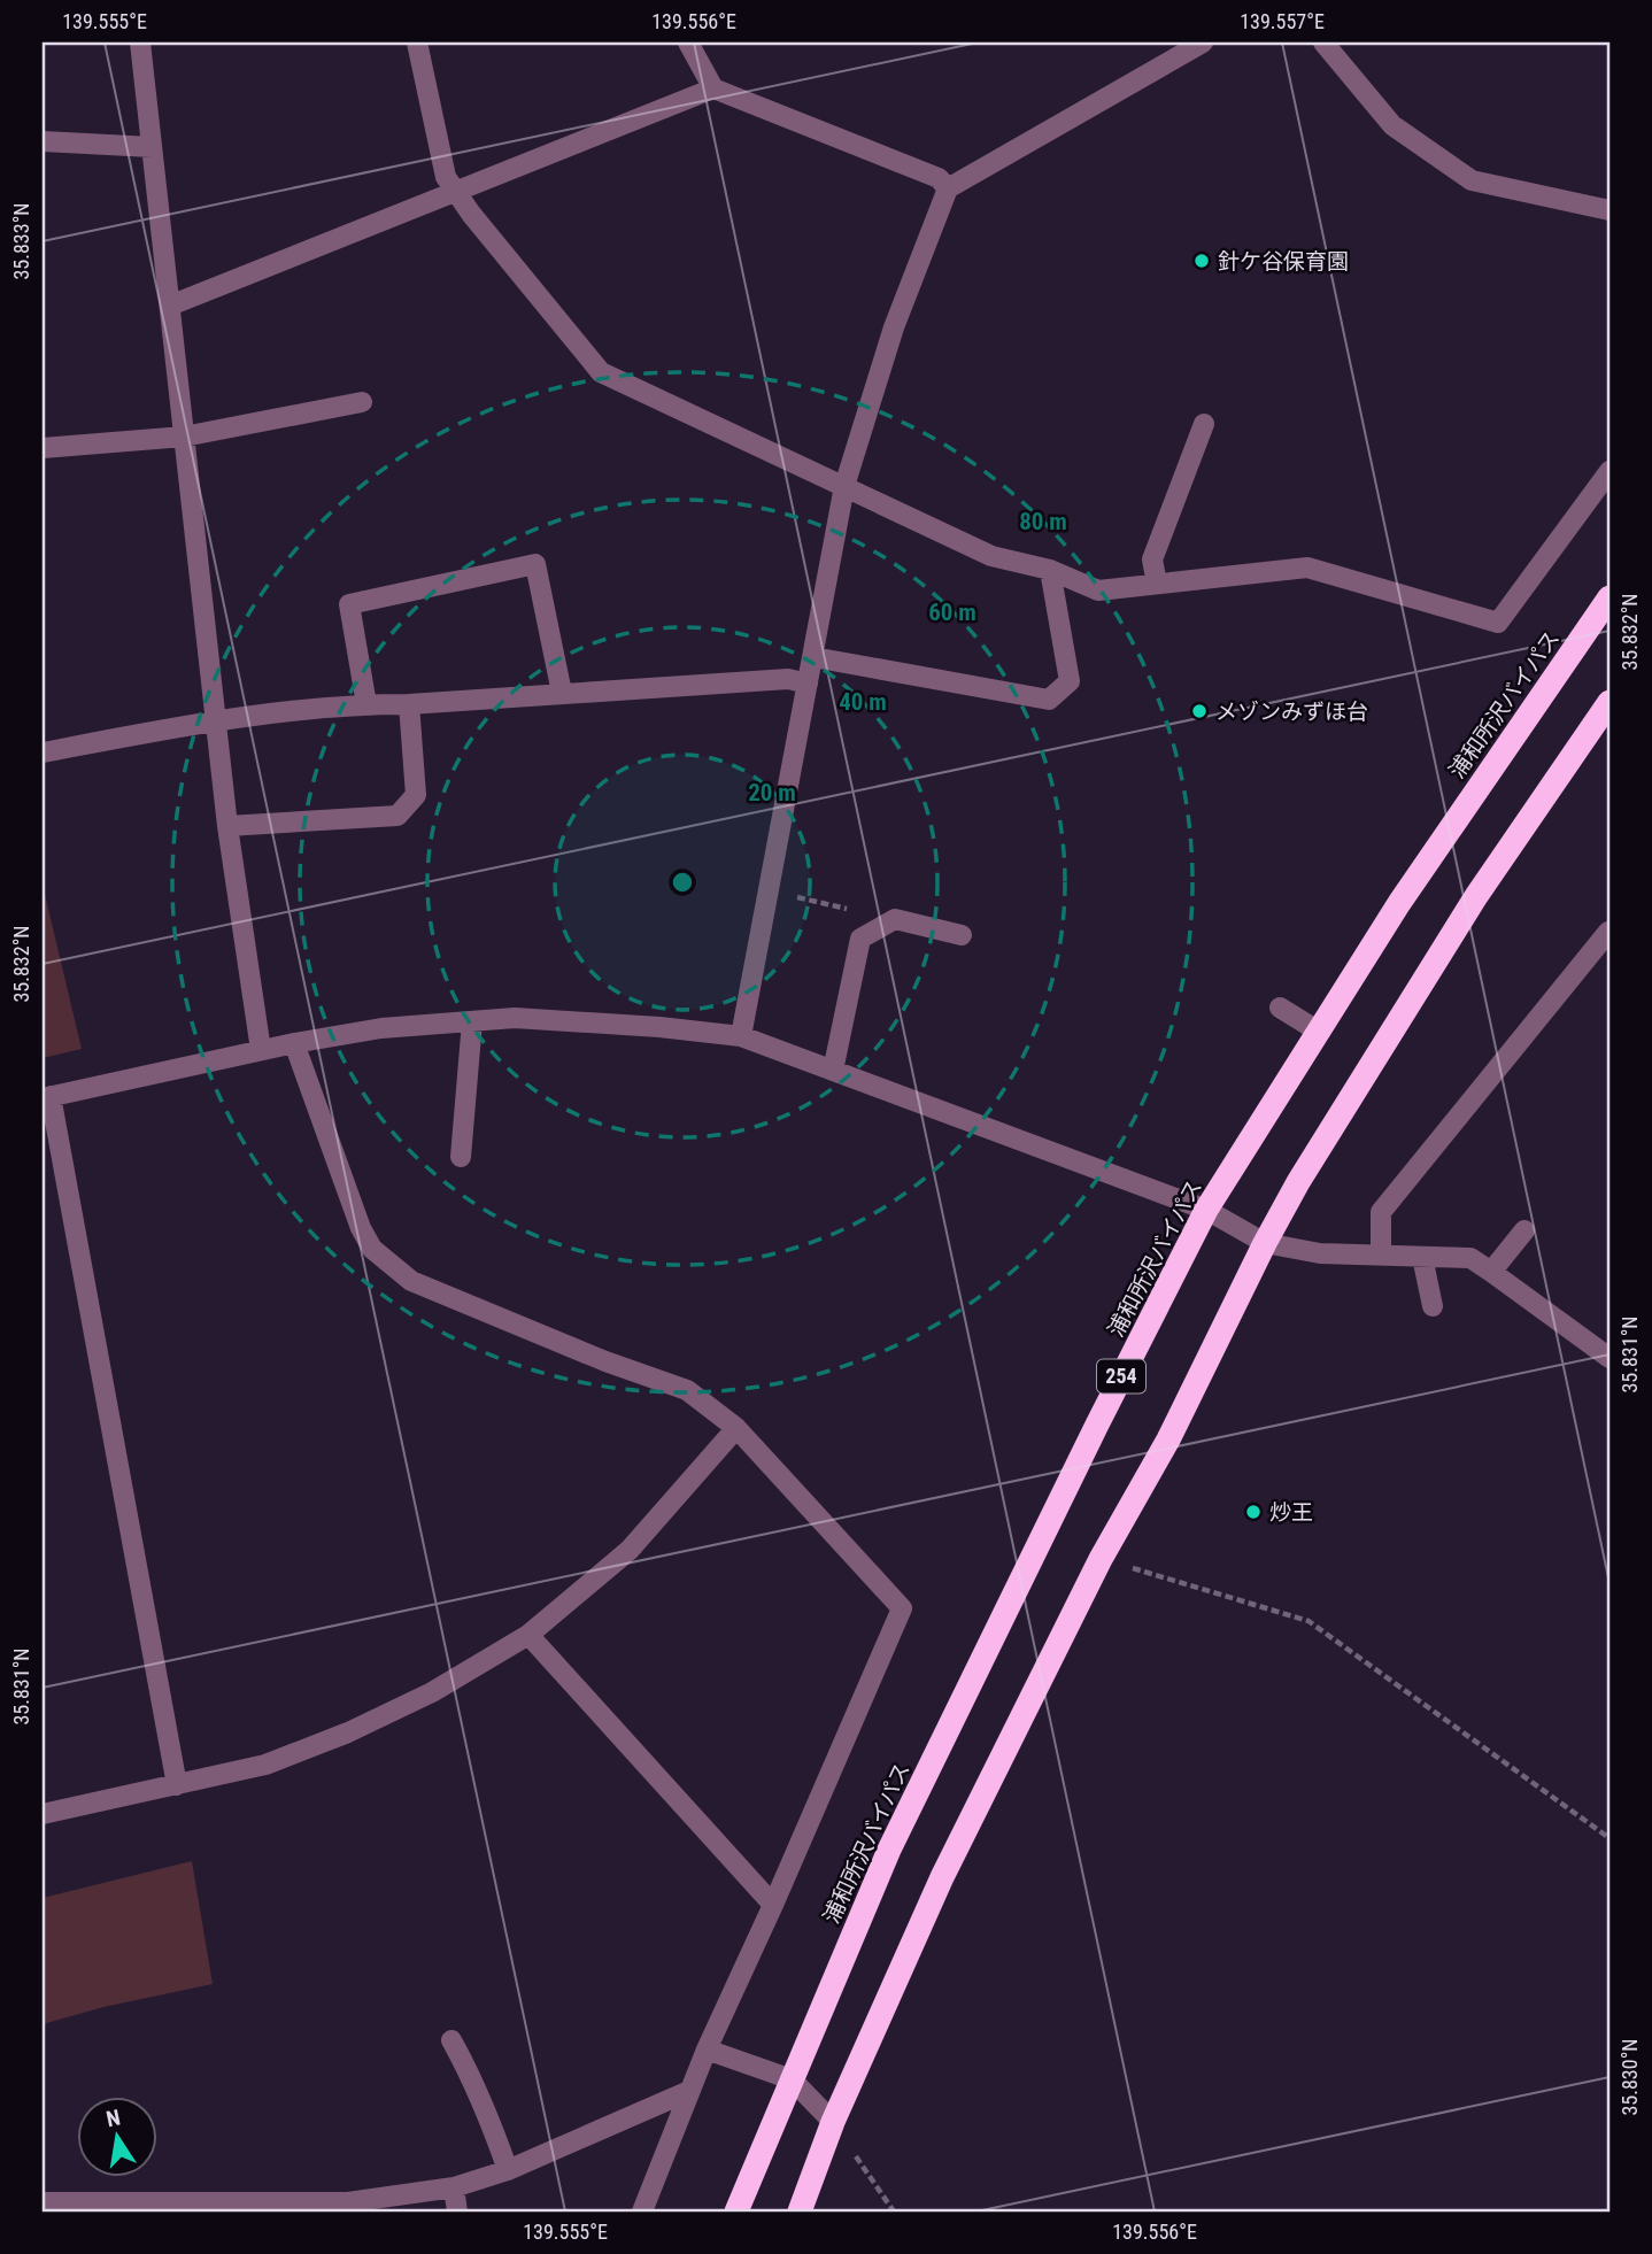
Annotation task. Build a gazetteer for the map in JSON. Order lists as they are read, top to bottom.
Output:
{
  "streets": {
    "highway": ["浦和所沢バイパス", "254"]
  },
  "places": ["針ケ谷保育園", "メゾンみずほ台", "炒王"],
  "north": "top",
  "coordinates": [
    "139.555°E",
    "139.556°E",
    "139.557°E",
    "35.833°N",
    "35.832°N",
    "35.831°N",
    "35.830°N"
  ],
  "rings": [
    "80 m",
    "60 m",
    "40 m",
    "20 m"
  ]
}
